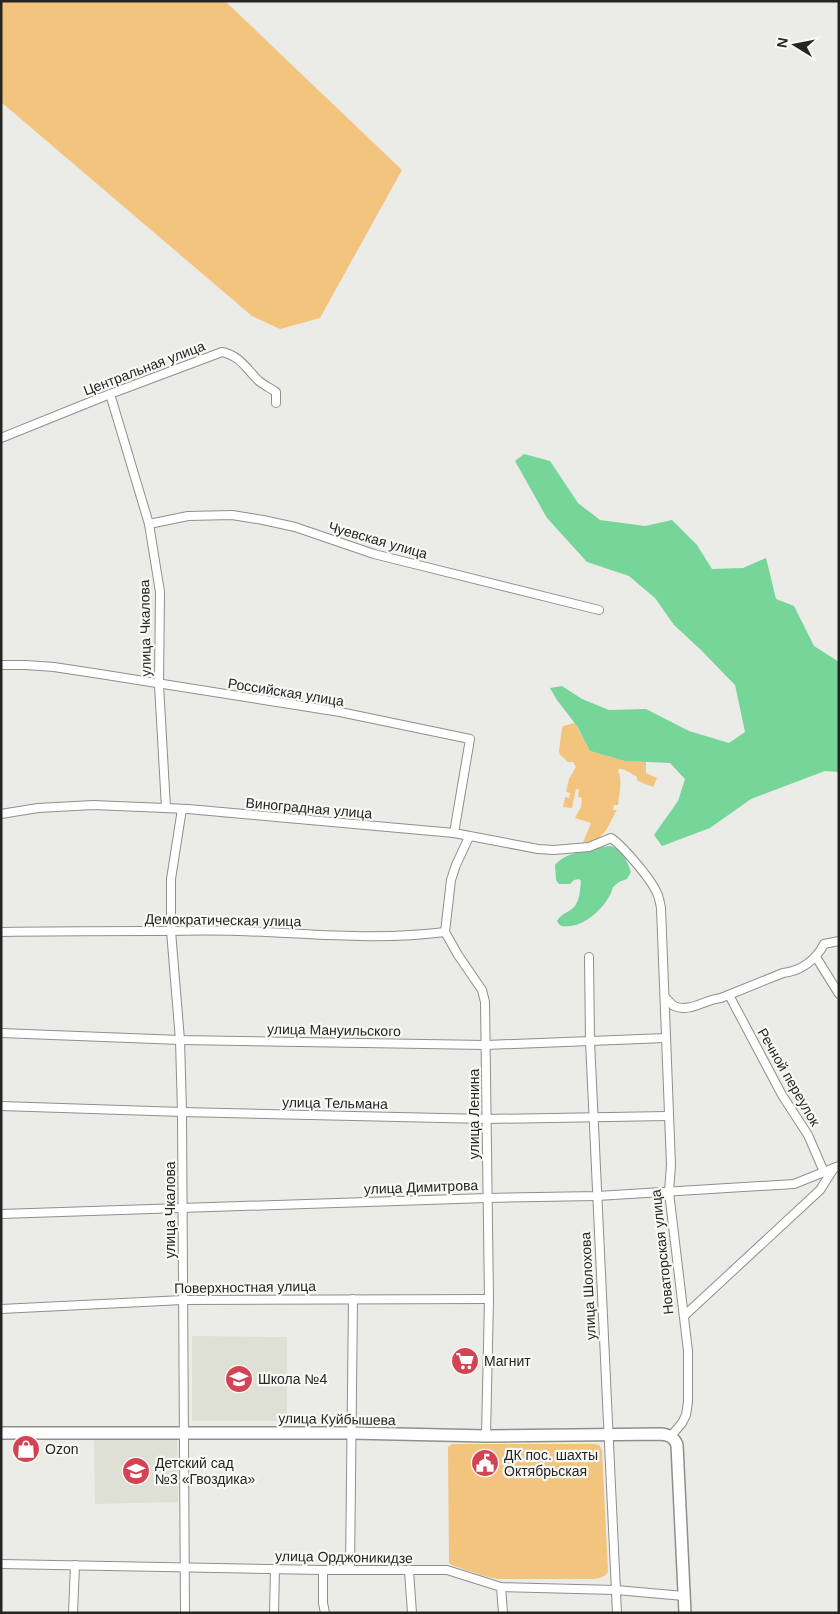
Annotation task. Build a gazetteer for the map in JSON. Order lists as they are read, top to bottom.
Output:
{
  "streets": {
    "street": [
      "Центральная улица",
      "Чуевская улица",
      "улица Чкалова",
      "Российская улица",
      "Виноградная улица",
      "Демократическая улица",
      "улица Мануильского",
      "Речной переулок",
      "улица Тельмана",
      "улица Ленина",
      "улица Димитрова",
      "Новаторская улица",
      "улица Шолохова",
      "Поверхностная улица",
      "улица Куйбышева",
      "улица Орджоникидзе"
    ]
  },
  "crossings": [
    ["Центральная улица", "улица Чкалова"],
    ["Чуевская улица", "улица Чкалова"],
    ["улица Чкалова", "Российская улица"],
    ["улица Чкалова", "Виноградная улица"],
    ["улица Чкалова", "Демократическая улица"],
    ["улица Чкалова", "улица Мануильского"],
    ["улица Чкалова", "улица Тельмана"],
    ["улица Чкалова", "улица Димитрова"],
    ["улица Чкалова", "Поверхностная улица"],
    ["улица Чкалова", "улица Куйбышева"],
    ["улица Чкалова", "улица Орджоникидзе"],
    ["Российская улица", "Виноградная улица"],
    ["Виноградная улица", "Новаторская улица"],
    ["Демократическая улица", "улица Ленина"],
    ["улица Мануильского", "улица Ленина"],
    ["улица Мануильского", "Новаторская улица"],
    ["улица Мануильского", "улица Шолохова"],
    ["Речной переулок", "улица Димитрова"],
    ["улица Тельмана", "улица Ленина"],
    ["улица Тельмана", "Новаторская улица"],
    ["улица Тельмана", "улица Шолохова"],
    ["улица Ленина", "улица Димитрова"],
    ["улица Ленина", "Поверхностная улица"],
    ["улица Ленина", "улица Куйбышева"],
    ["улица Димитрова", "Новаторская улица"],
    ["улица Димитрова", "улица Шолохова"],
    ["Новаторская улица", "улица Куйбышева"],
    ["улица Шолохова", "улица Куйбышева"],
    ["улица Шолохова", "улица Орджоникидзе"]
  ],
  "places": {
    "supermarket": ["Магнит"],
    "school or university": ["Школа №4", "Детский сад №3 «Гвоздика»"],
    "shop": ["Ozon"],
    "public building": ["ДК пос. шахты Октябрьская"]
  },
  "north": "left"
}
